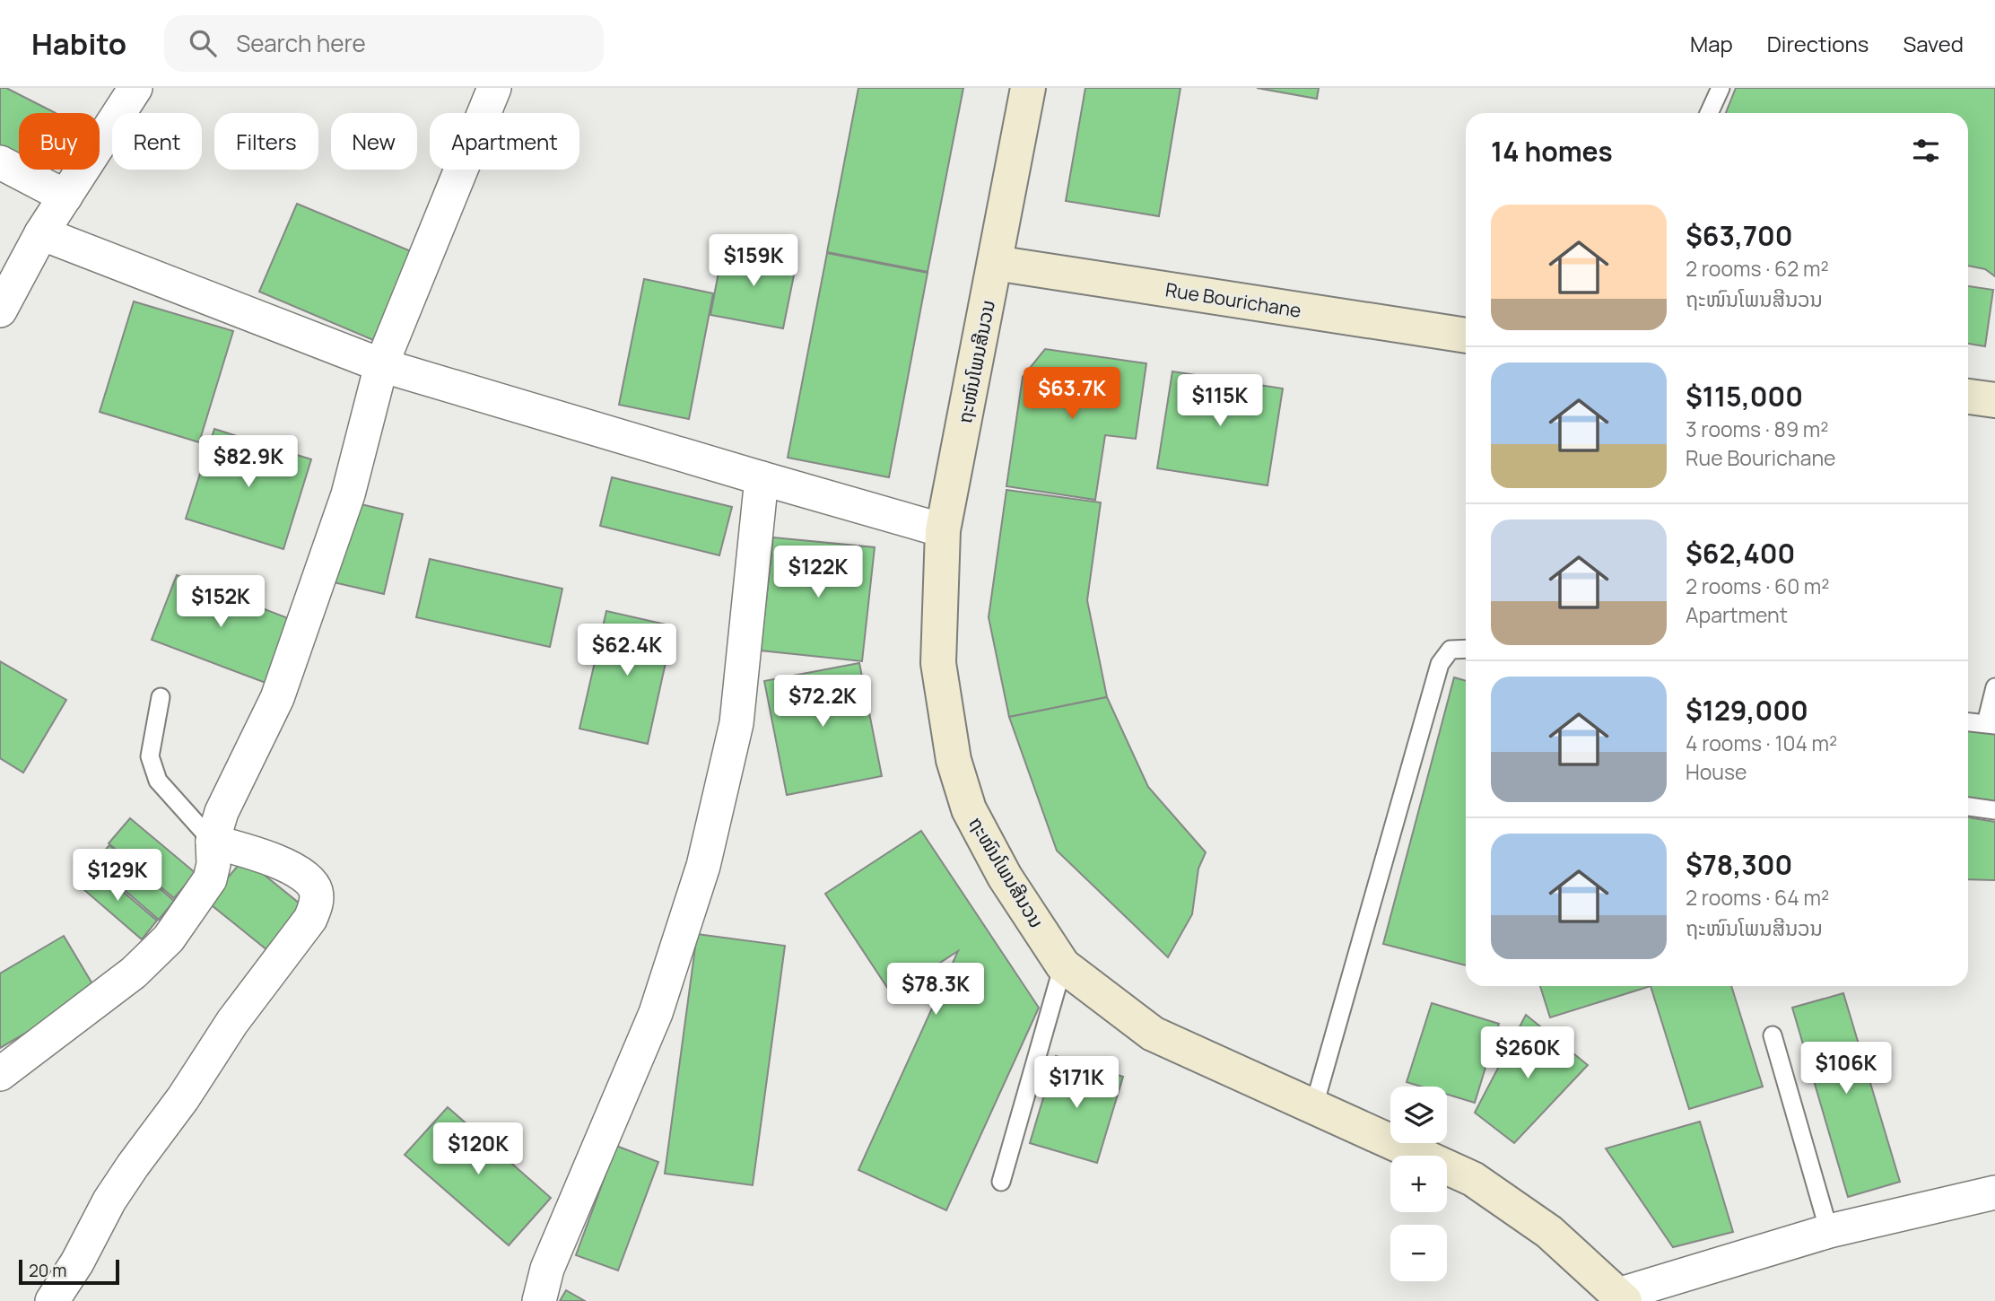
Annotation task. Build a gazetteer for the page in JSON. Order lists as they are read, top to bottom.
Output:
{
  "streets": {
    "street": ["Rue Bourichane", "ຖະໜົນໂພນສີນວນ"]
  },
  "crossings": [
    ["Rue Bourichane", "ຖະໜົນໂພນສີນວນ"]
  ],
  "scale_bar": "20 m",
  "page": {
    "header": "Habito",
    "search": "Search here",
    "nav": ["Map", "Directions", "Saved"],
    "chip": [
      "Buy",
      "Rent",
      "Filters",
      "New",
      "Apartment"
    ],
    "heading": "14 homes",
    "list": [
      {
        "name": "$63,700",
        "note": "2 rooms · 62 m² · ຖະໜົນໂພນສີນວນ"
      },
      {
        "name": "$115,000",
        "note": "3 rooms · 89 m² · Rue Bourichane"
      },
      {
        "name": "$62,400",
        "note": "2 rooms · 60 m² · Apartment"
      },
      {
        "name": "$129,000",
        "note": "4 rooms · 104 m² · House"
      },
      {
        "name": "$78,300",
        "note": "2 rooms · 64 m² · ຖະໜົນໂພນສີນວນ"
      }
    ],
    "price": [
      "$159K",
      "$63.7K",
      "$115K",
      "$82.9K",
      "$122K",
      "$152K",
      "$62.4K",
      "$72.2K",
      "$129K",
      "$78.3K",
      "$260K",
      "$106K",
      "$171K",
      "$120K"
    ],
    "map_buttons": ["+", "−"],
    "scale": "20 m"
  }
}
